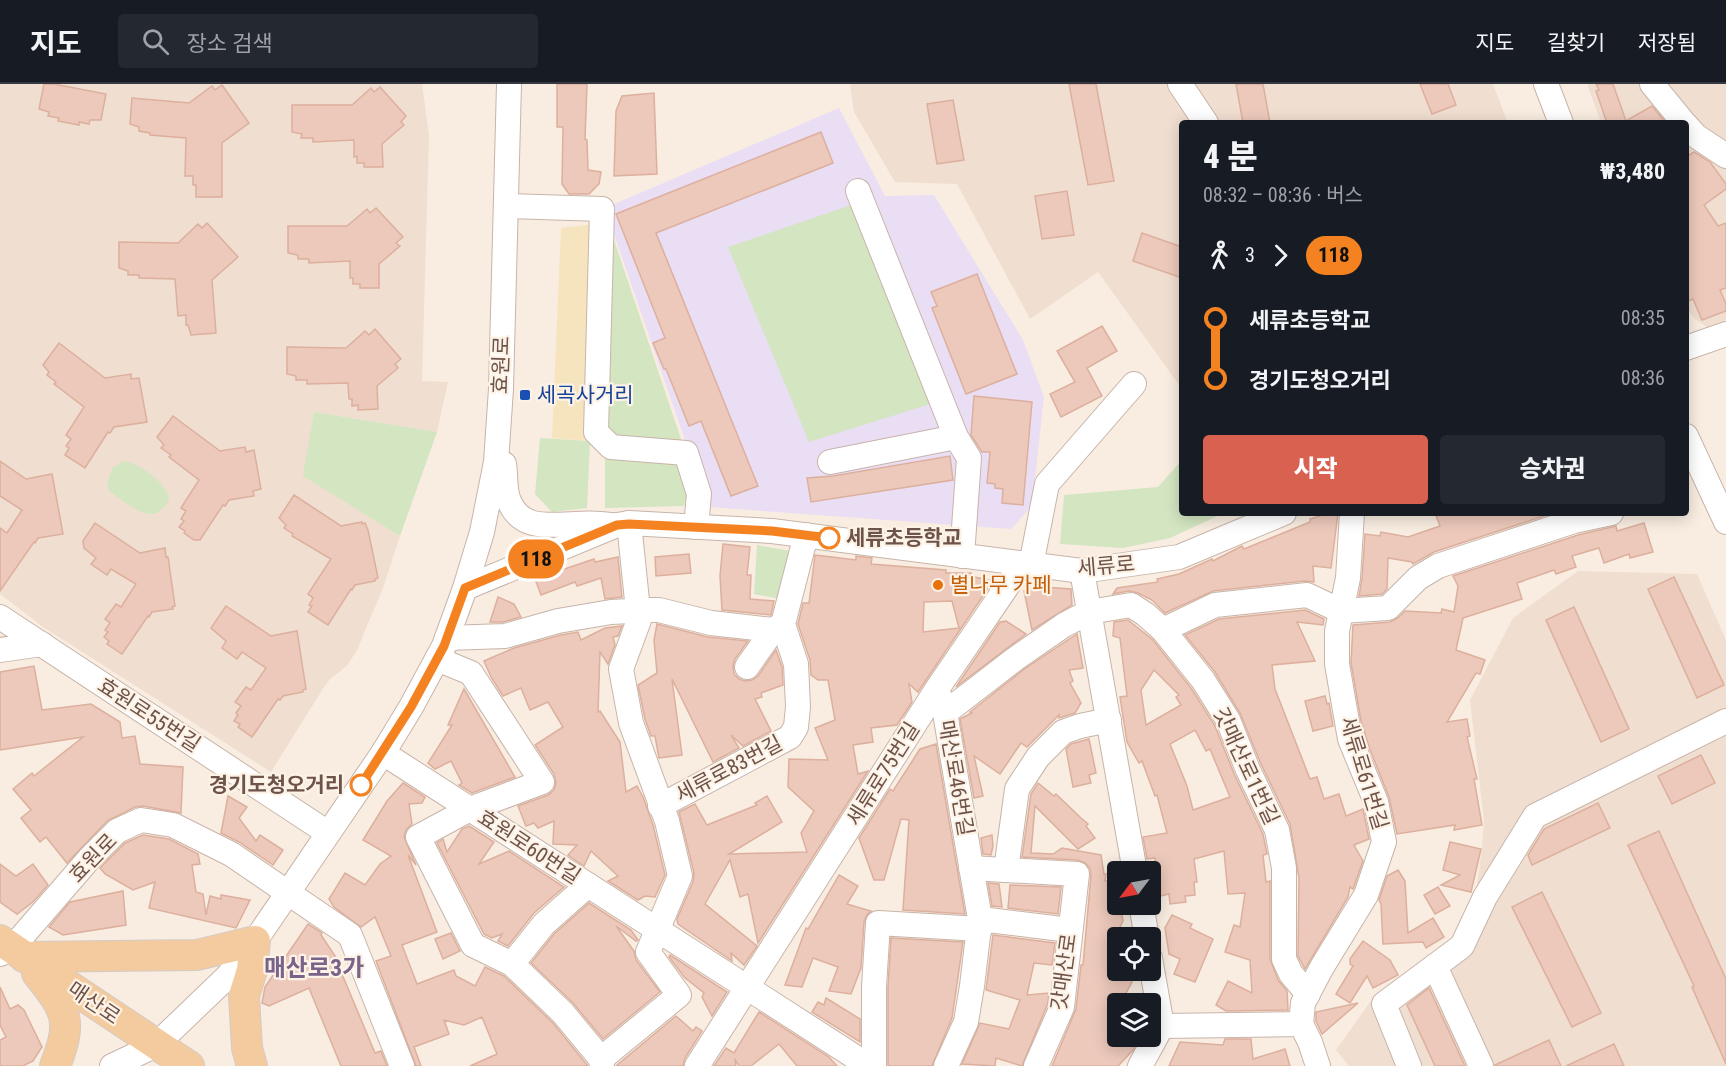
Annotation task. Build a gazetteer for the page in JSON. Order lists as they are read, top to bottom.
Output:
{
  "streets": {
    "main road": ["매산로"],
    "street": [
      "효원로",
      "세류로",
      "효원로55번길",
      "갓매산로1번길",
      "세류로83번길",
      "세류로61번길",
      "세류로75번길",
      "매산로46번길",
      "효원로60번길",
      "갓매산로"
    ]
  },
  "crossings": [
    ["효원로", "세류로"],
    ["효원로", "효원로55번길"],
    ["효원로", "효원로60번길"],
    ["효원로", "매산로"],
    ["세류로", "세류로83번길"],
    ["세류로", "세류로75번길"],
    ["갓매산로1번길", "세류로61번길"],
    ["세류로83번길", "효원로60번길"],
    ["세류로75번길", "매산로46번길"],
    ["세류로75번길", "효원로60번길"]
  ],
  "districts": ["매산로3가"],
  "places": {
    "transit": ["세곡사거리"],
    "other": ["세류초등학교", "별나무 카페", "경기도청오거리"]
  },
  "lines": ["bus line 118"],
  "north": "bottom left",
  "page": {
    "header": "지도",
    "search": "장소 검색",
    "nav": ["지도", "길찾기", "저장됨"],
    "on_map": "118",
    "heading": ["4 분", "08:32 – 08:36 · 버스", "₩3,480"],
    "legs": ["3", "118"],
    "list": [
      {
        "name": "세류초등학교",
        "value": "08:35"
      },
      {
        "name": "경기도청오거리",
        "value": "08:36"
      }
    ],
    "buttons": ["시작", "승차권"]
  }
}
